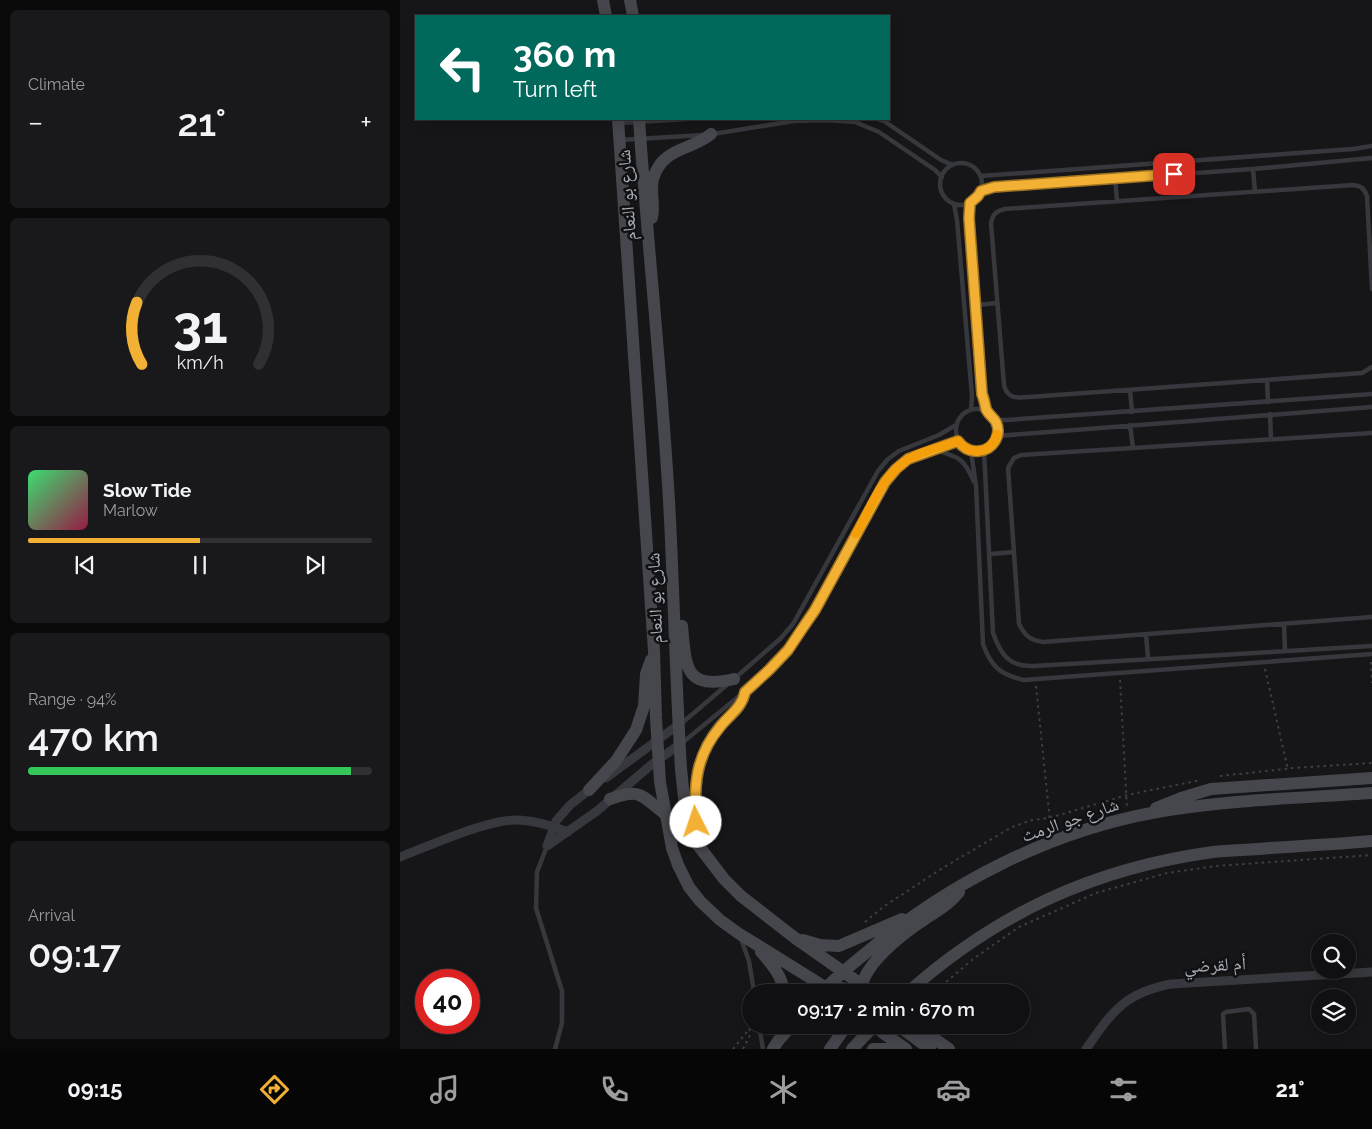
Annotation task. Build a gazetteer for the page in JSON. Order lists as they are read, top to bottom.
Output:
{
  "streets": {
    "street": ["شارع بو النعام", "شارع جو الرمث", "أم لقرضي"]
  },
  "crossings": [
    ["شارع بو النعام", "شارع جو الرمث"]
  ],
  "page": {
    "tile": [
      "Climate",
      ["Range · 94%", "470 km"],
      ["Arrival", "09:17"]
    ],
    "turn": ["360 m", "Turn left"],
    "heat": ["−", "21°", "+"],
    "song": ["Slow Tide", "Marlow"],
    "limit": "40",
    "trip": "09:17 · 2 min · 670 m",
    "tabs": ["09:15", "21°"],
    "gauge": ["31", "km/h"]
  }
}
